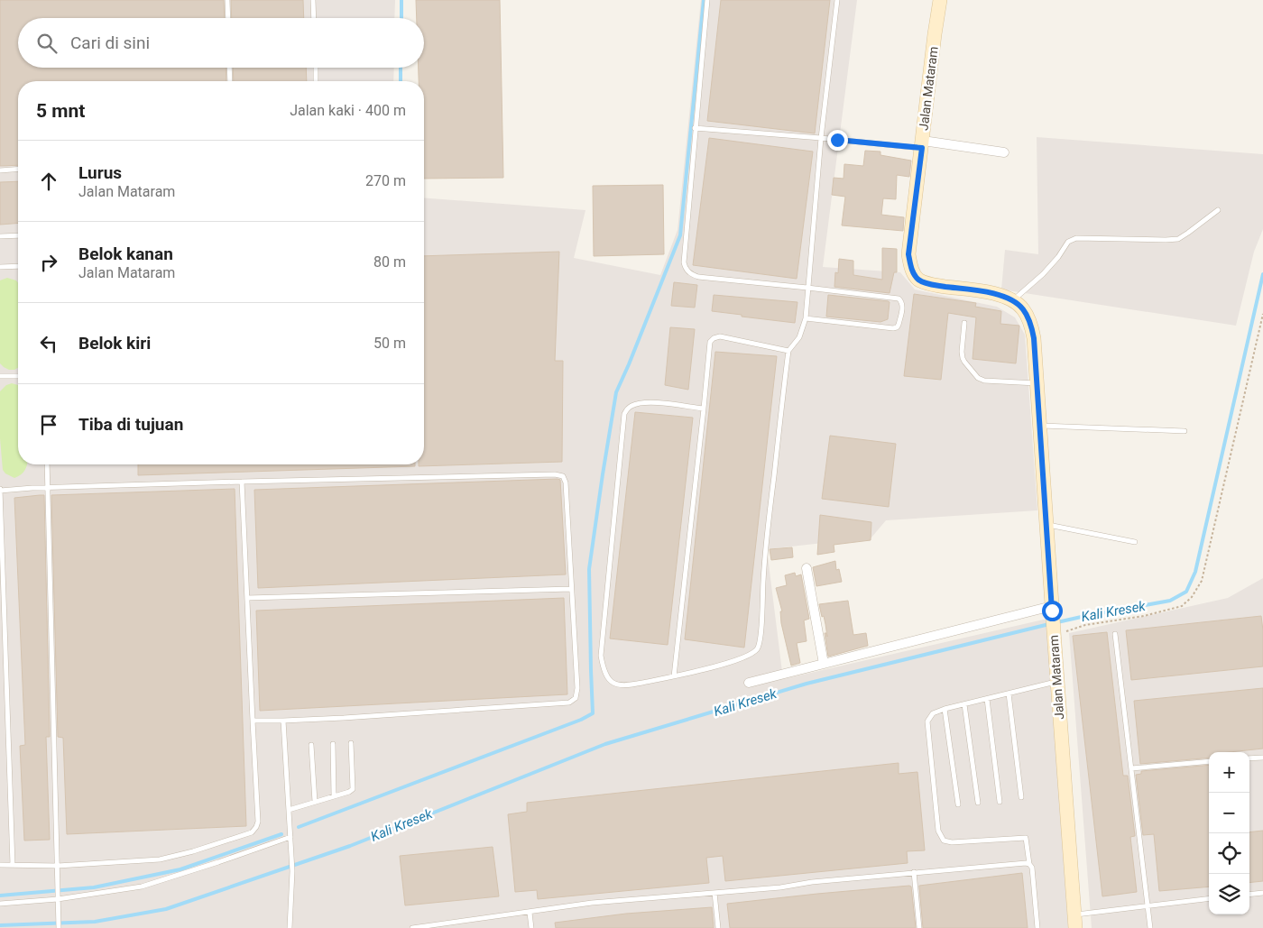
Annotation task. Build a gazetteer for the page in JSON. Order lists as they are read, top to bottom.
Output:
{
  "streets": {
    "main road": ["Jalan Mataram"]
  },
  "water": ["Kali Kresek"],
  "page": {
    "search": "Cari di sini",
    "heading": ["5 mnt", "Jalan kaki · 400 m"],
    "list": [
      ["Lurus", "Jalan Mataram", "270 m"],
      ["Belok kanan", "Jalan Mataram", "80 m"],
      ["Belok kiri", "50 m"],
      "Tiba di tujuan"
    ],
    "map_buttons": ["+", "−"]
  }
}
